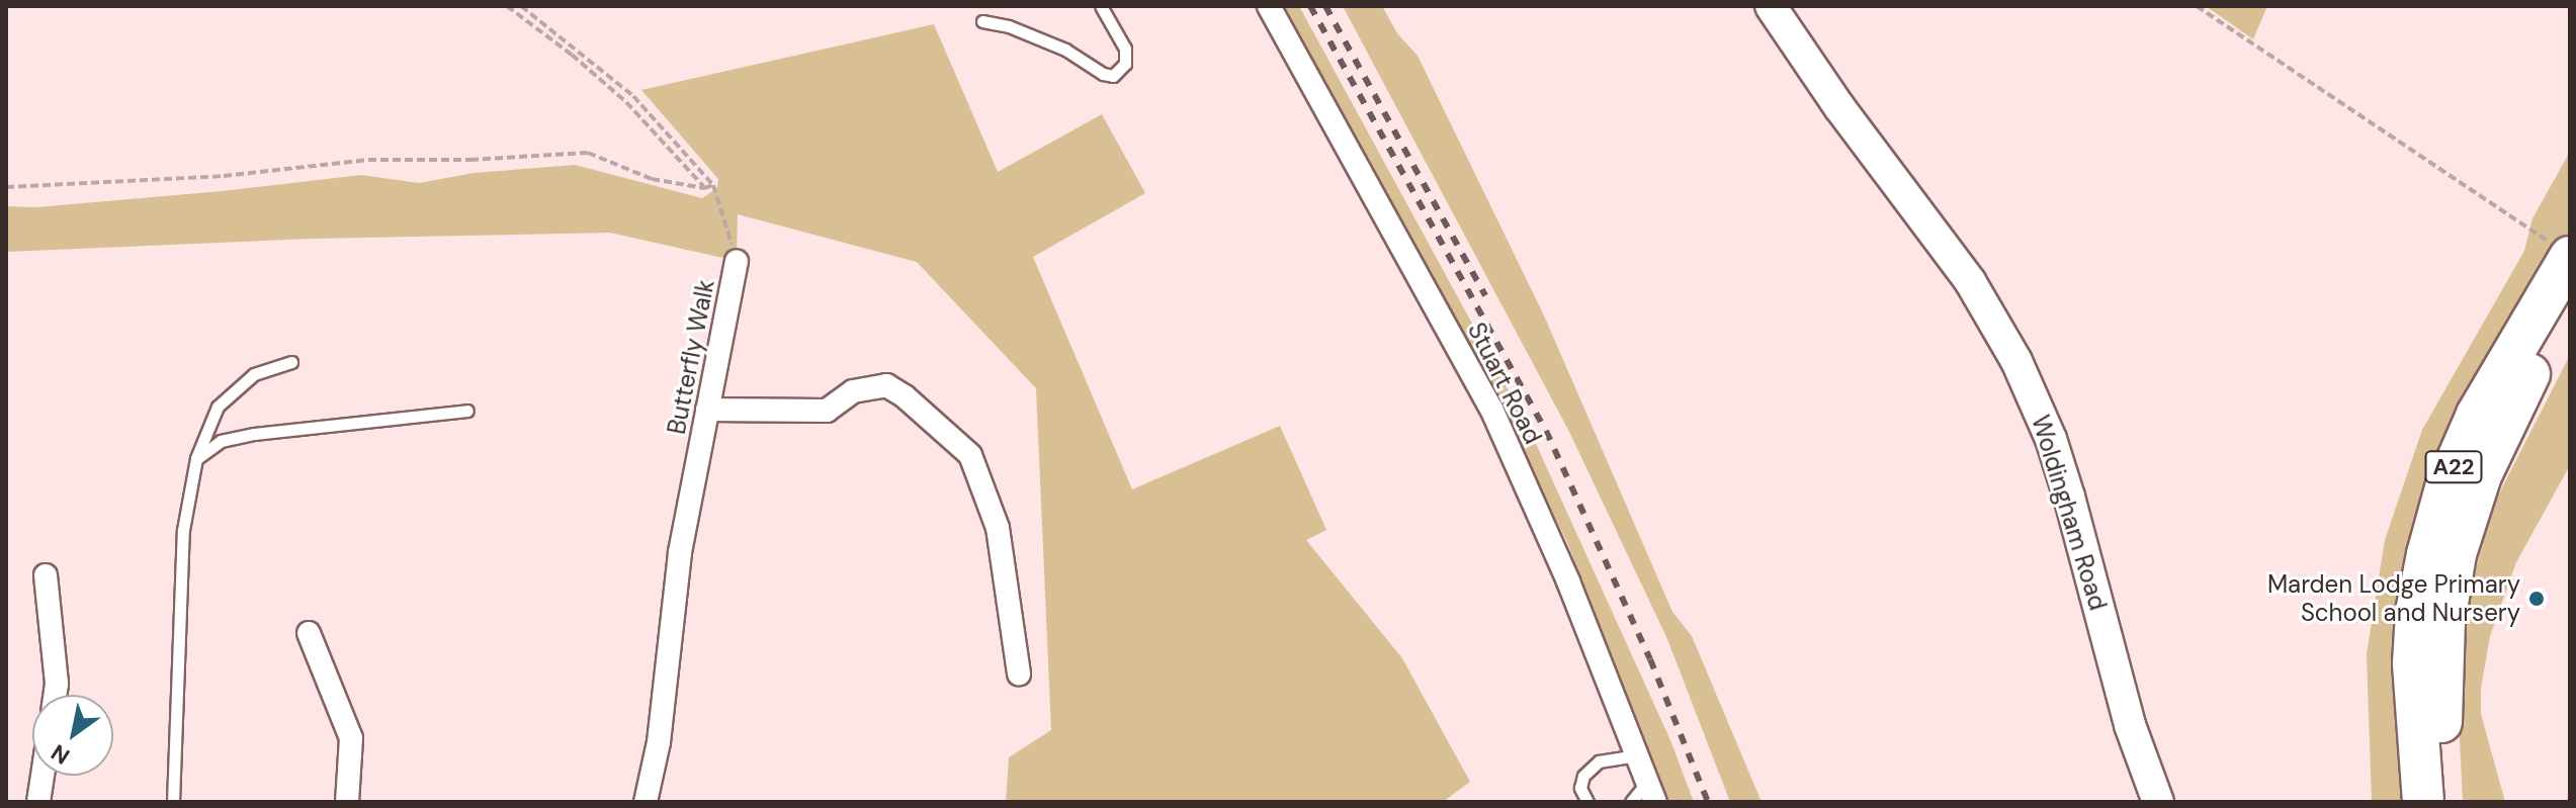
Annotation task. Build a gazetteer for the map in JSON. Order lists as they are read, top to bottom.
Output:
{
  "streets": {
    "highway": ["A22"],
    "street": ["Butterfly Walk", "Stuart Road", "Woldingham Road"]
  },
  "places": ["Marden Lodge Primary School and Nursery"],
  "north": "bottom left"
}
